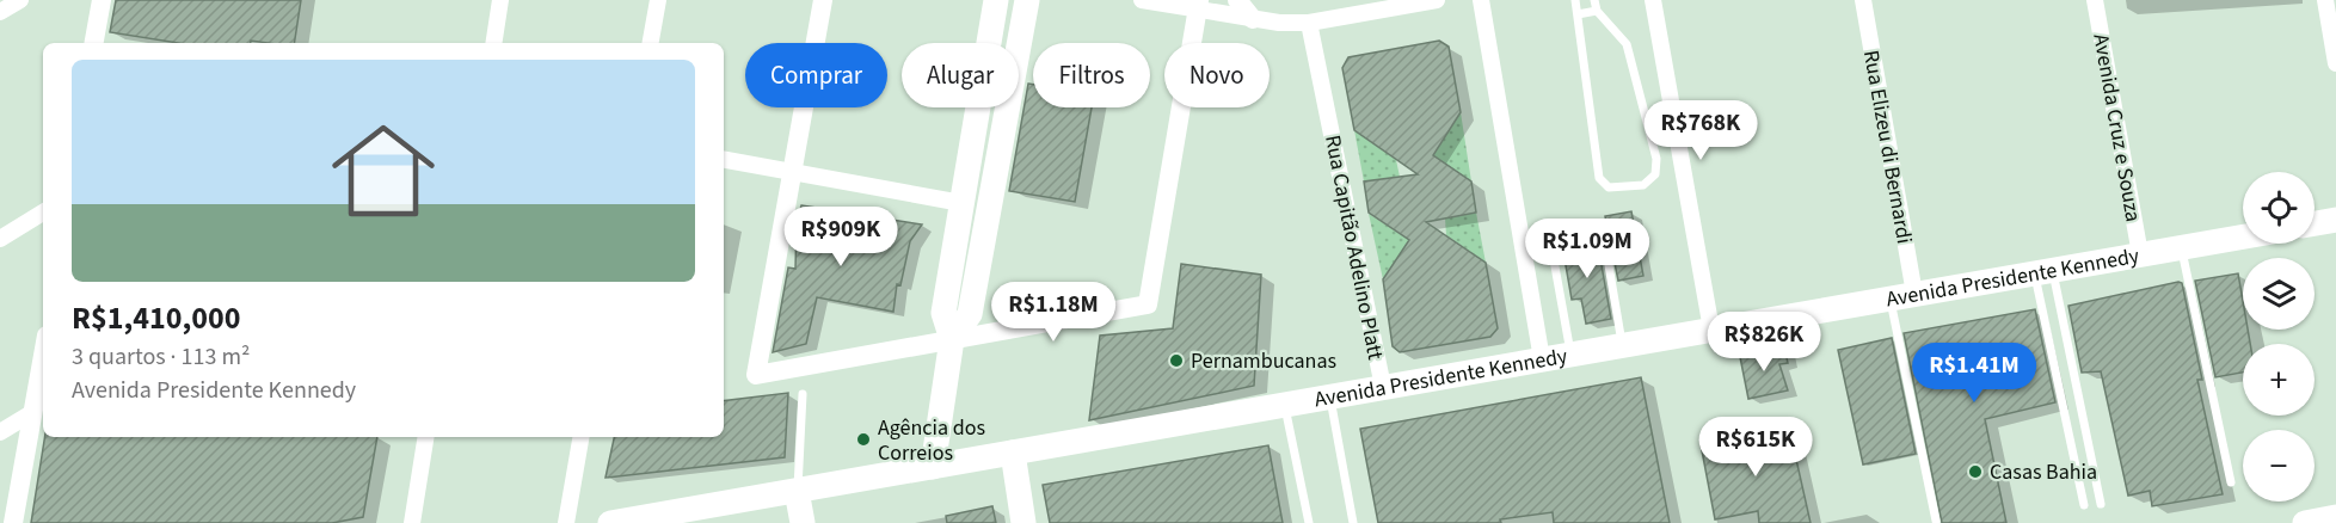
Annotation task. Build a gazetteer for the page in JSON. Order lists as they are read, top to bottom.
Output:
{
  "streets": {
    "main road": ["Avenida Presidente Kennedy"],
    "street": ["Avenida Cruz e Souza", "Rua Elizeu di Bernardi", "Rua Capitão Adelino Platt"]
  },
  "crossings": [
    ["Avenida Cruz e Souza", "Avenida Presidente Kennedy"],
    ["Rua Elizeu di Bernardi", "Avenida Presidente Kennedy"],
    ["Rua Capitão Adelino Platt", "Avenida Presidente Kennedy"]
  ],
  "places": ["Pernambucanas", "Agência dos Correios", "Casas Bahia"],
  "page": {
    "chip": [
      "Comprar",
      "Alugar",
      "Filtros",
      "Novo"
    ],
    "list": [
      {
        "name": "R$1,410,000",
        "note": "3 quartos · 113 m² · Avenida Presidente Kennedy"
      }
    ],
    "price": [
      "R$768K",
      "R$909K",
      "R$1.09M",
      "R$1.18M",
      "R$826K",
      "R$1.41M",
      "R$615K"
    ],
    "map_buttons": ["+", "−"]
  }
}
